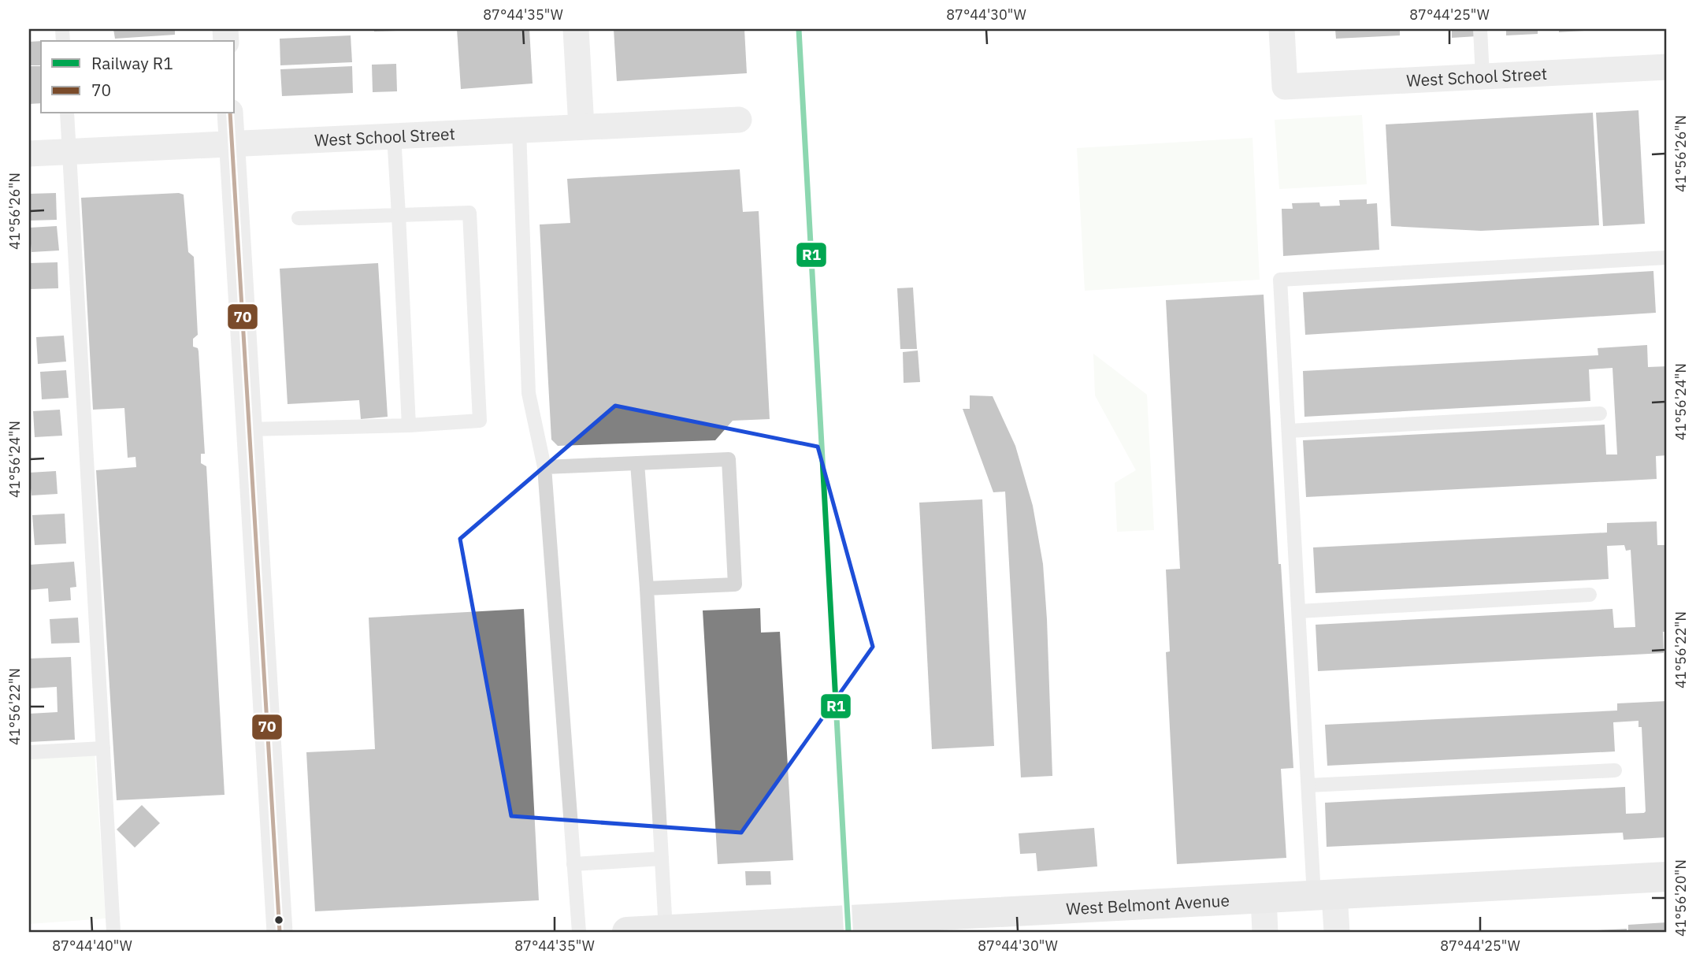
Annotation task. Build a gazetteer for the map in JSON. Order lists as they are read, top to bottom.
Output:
{
  "streets": {
    "main road": ["West Belmont Avenue"],
    "street": ["West School Street"]
  },
  "lines": ["rail line R1", "transit line 70"],
  "legend": ["Railway R1", "70"],
  "coordinates": [
    "87°44'35\"W",
    "87°44'30\"W",
    "87°44'25\"W",
    "41°56'26\"N",
    "41°56'24\"N",
    "41°56'22\"N",
    "41°56'20\"N",
    "87°44'40\"W"
  ]
}
